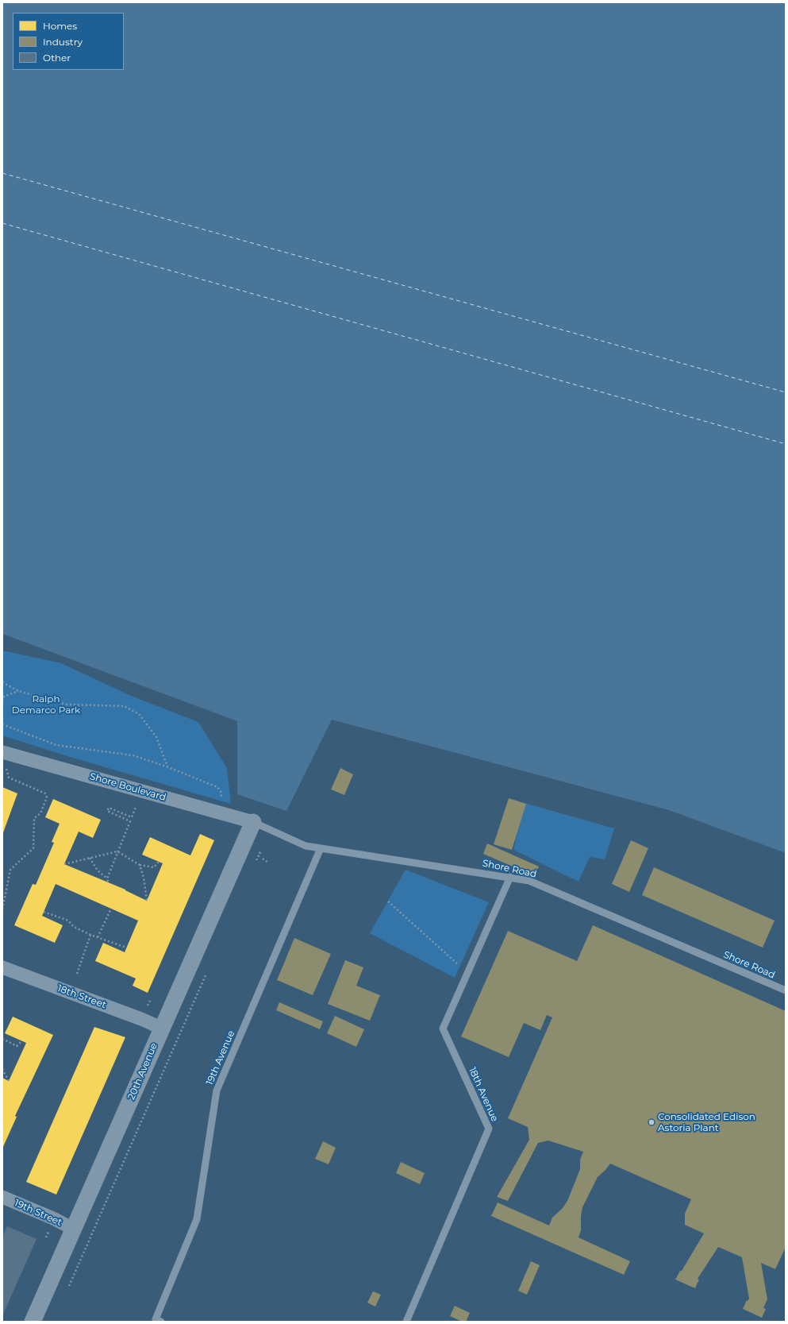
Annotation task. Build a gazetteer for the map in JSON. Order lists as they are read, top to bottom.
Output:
{
  "streets": {
    "street": [
      "Shore Boulevard",
      "18th Street",
      "20th Avenue",
      "19th Street"
    ],
    "lane": ["Shore Road", "19th Avenue", "18th Avenue"]
  },
  "crossings": [
    ["Shore Boulevard", "Shore Road"],
    ["Shore Boulevard", "20th Avenue"],
    ["Shore Road", "19th Avenue"],
    ["Shore Road", "20th Avenue"],
    ["Shore Road", "18th Avenue"],
    ["18th Street", "20th Avenue"],
    ["20th Avenue", "19th Street"]
  ],
  "parks": ["Ralph Demarco Park"],
  "places": ["Consolidated Edison Astoria Plant"],
  "legend": ["Homes", "Industry", "Other"]
}
